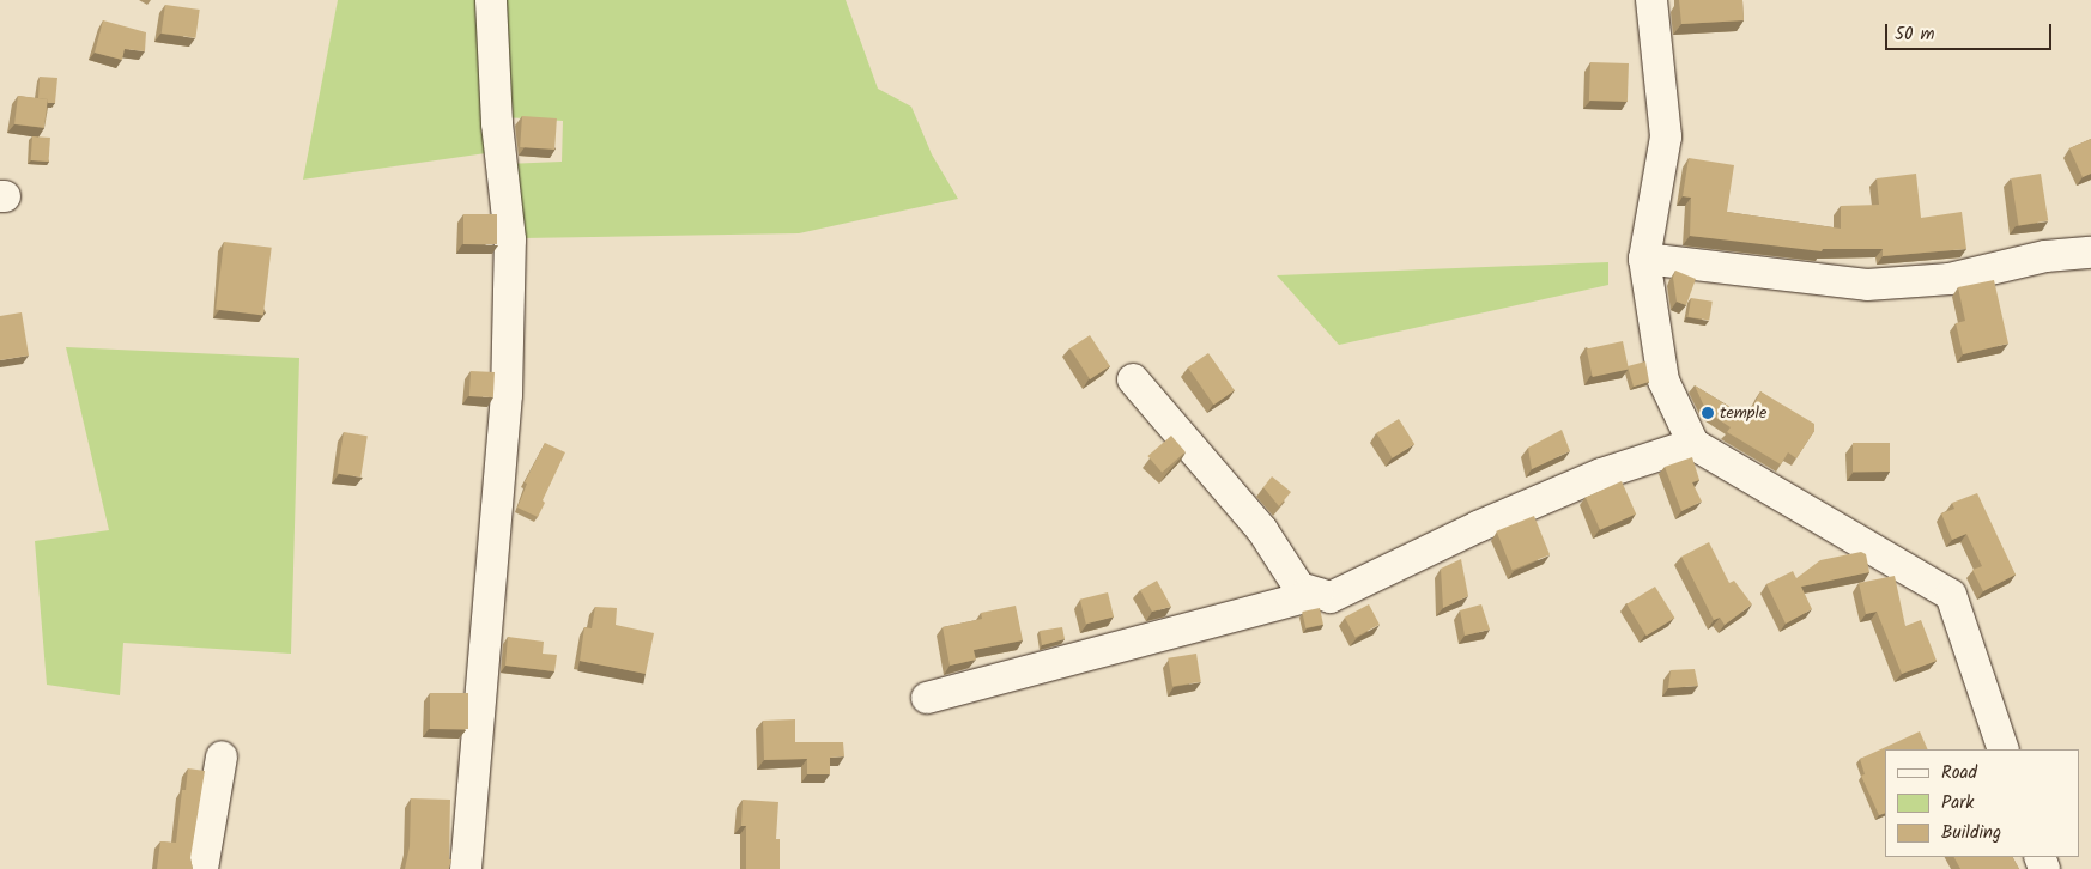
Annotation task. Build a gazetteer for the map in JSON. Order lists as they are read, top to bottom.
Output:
{
  "places": ["temple"],
  "legend": ["Road", "Park", "Building"],
  "scale_bar": "50 m"
}
